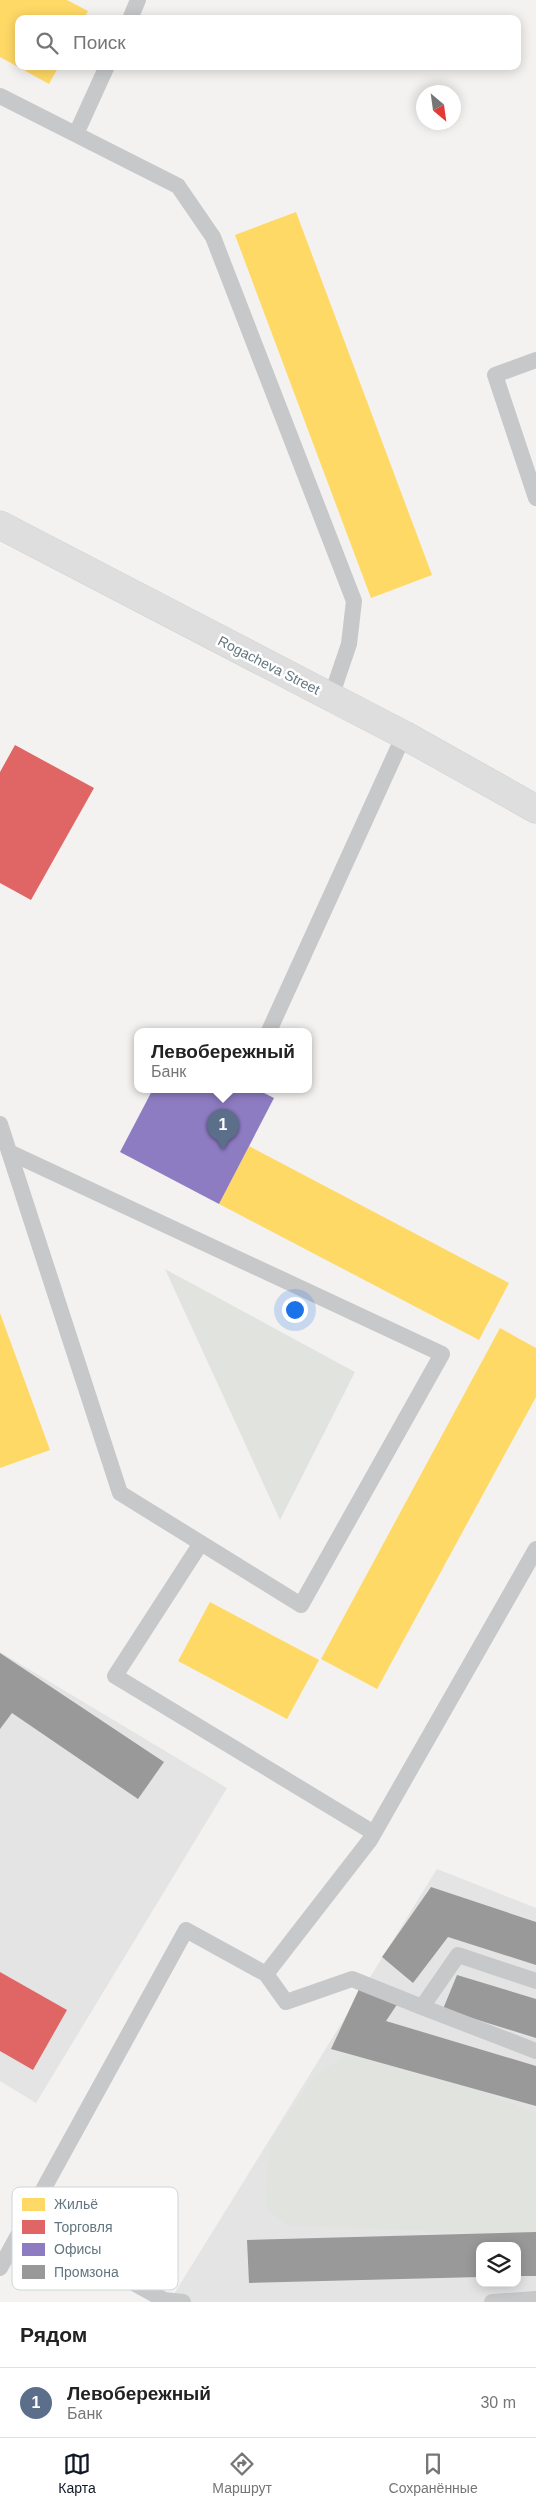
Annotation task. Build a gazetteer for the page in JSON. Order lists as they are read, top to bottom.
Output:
{
  "streets": {
    "street": ["Rogacheva Street"]
  },
  "legend": [
    "Жильё",
    "Торговля",
    "Офисы",
    "Промзона"
  ],
  "north": "bottom right",
  "page": {
    "search": "Поиск",
    "popup": ["Левобережный", "Банк"],
    "pins": "1",
    "heading": "Рядом",
    "list": [
      {
        "mark": "1",
        "name": "Левобережный",
        "note": "Банк",
        "value": "30 m"
      }
    ],
    "nav": ["Карта", "Маршрут", "Сохранённые"]
  }
}
